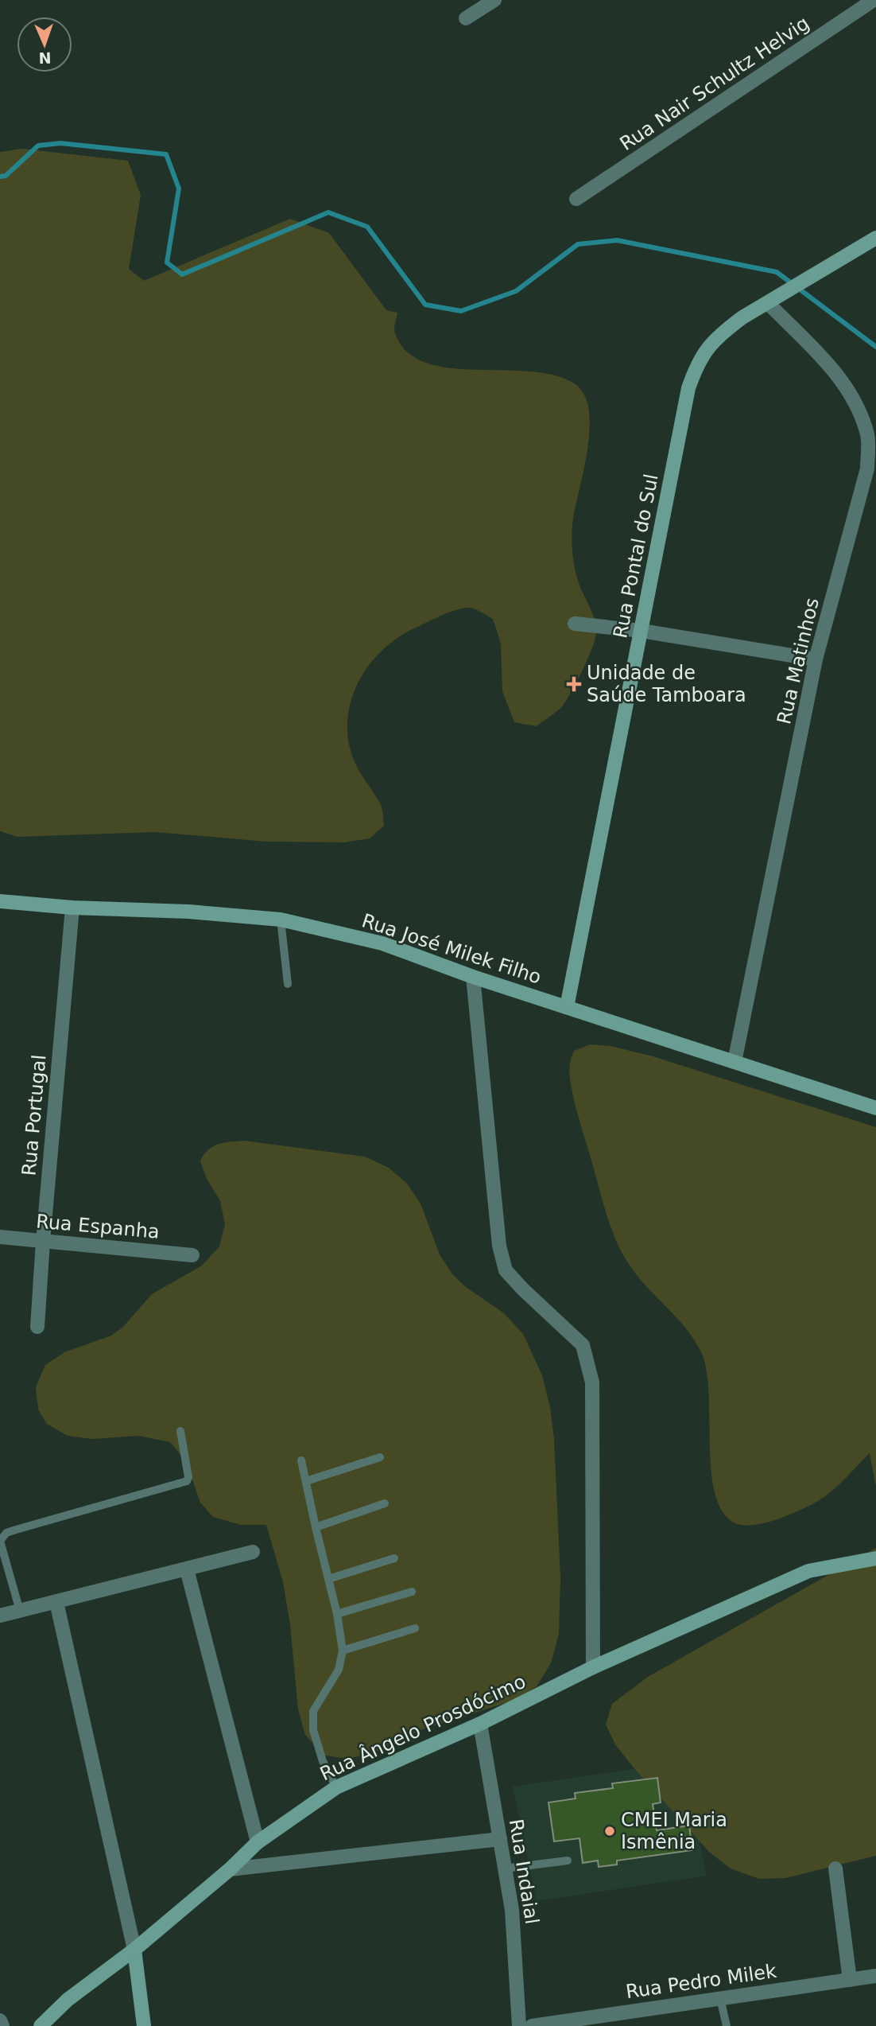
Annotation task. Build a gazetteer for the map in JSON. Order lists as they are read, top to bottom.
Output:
{
  "streets": {
    "street": [
      "Rua Nair Schultz Helvig",
      "Rua Pontal do Sul",
      "Rua Matinhos",
      "Rua José Milek Filho",
      "Rua Portugal",
      "Rua Espanha",
      "Rua Ângelo Prosdócimo",
      "Rua Indaial",
      "Rua Pedro Milek"
    ]
  },
  "crossings": [
    ["Rua Pontal do Sul", "Rua Matinhos"],
    ["Rua Pontal do Sul", "Rua José Milek Filho"],
    ["Rua Matinhos", "Rua José Milek Filho"],
    ["Rua José Milek Filho", "Rua Portugal"],
    ["Rua Portugal", "Rua Espanha"],
    ["Rua Ângelo Prosdócimo", "Rua Indaial"]
  ],
  "places": {
    "health": ["Unidade de Saúde Tamboara"],
    "other": ["CMEI Maria Ismênia"]
  },
  "north": "bottom"
}
